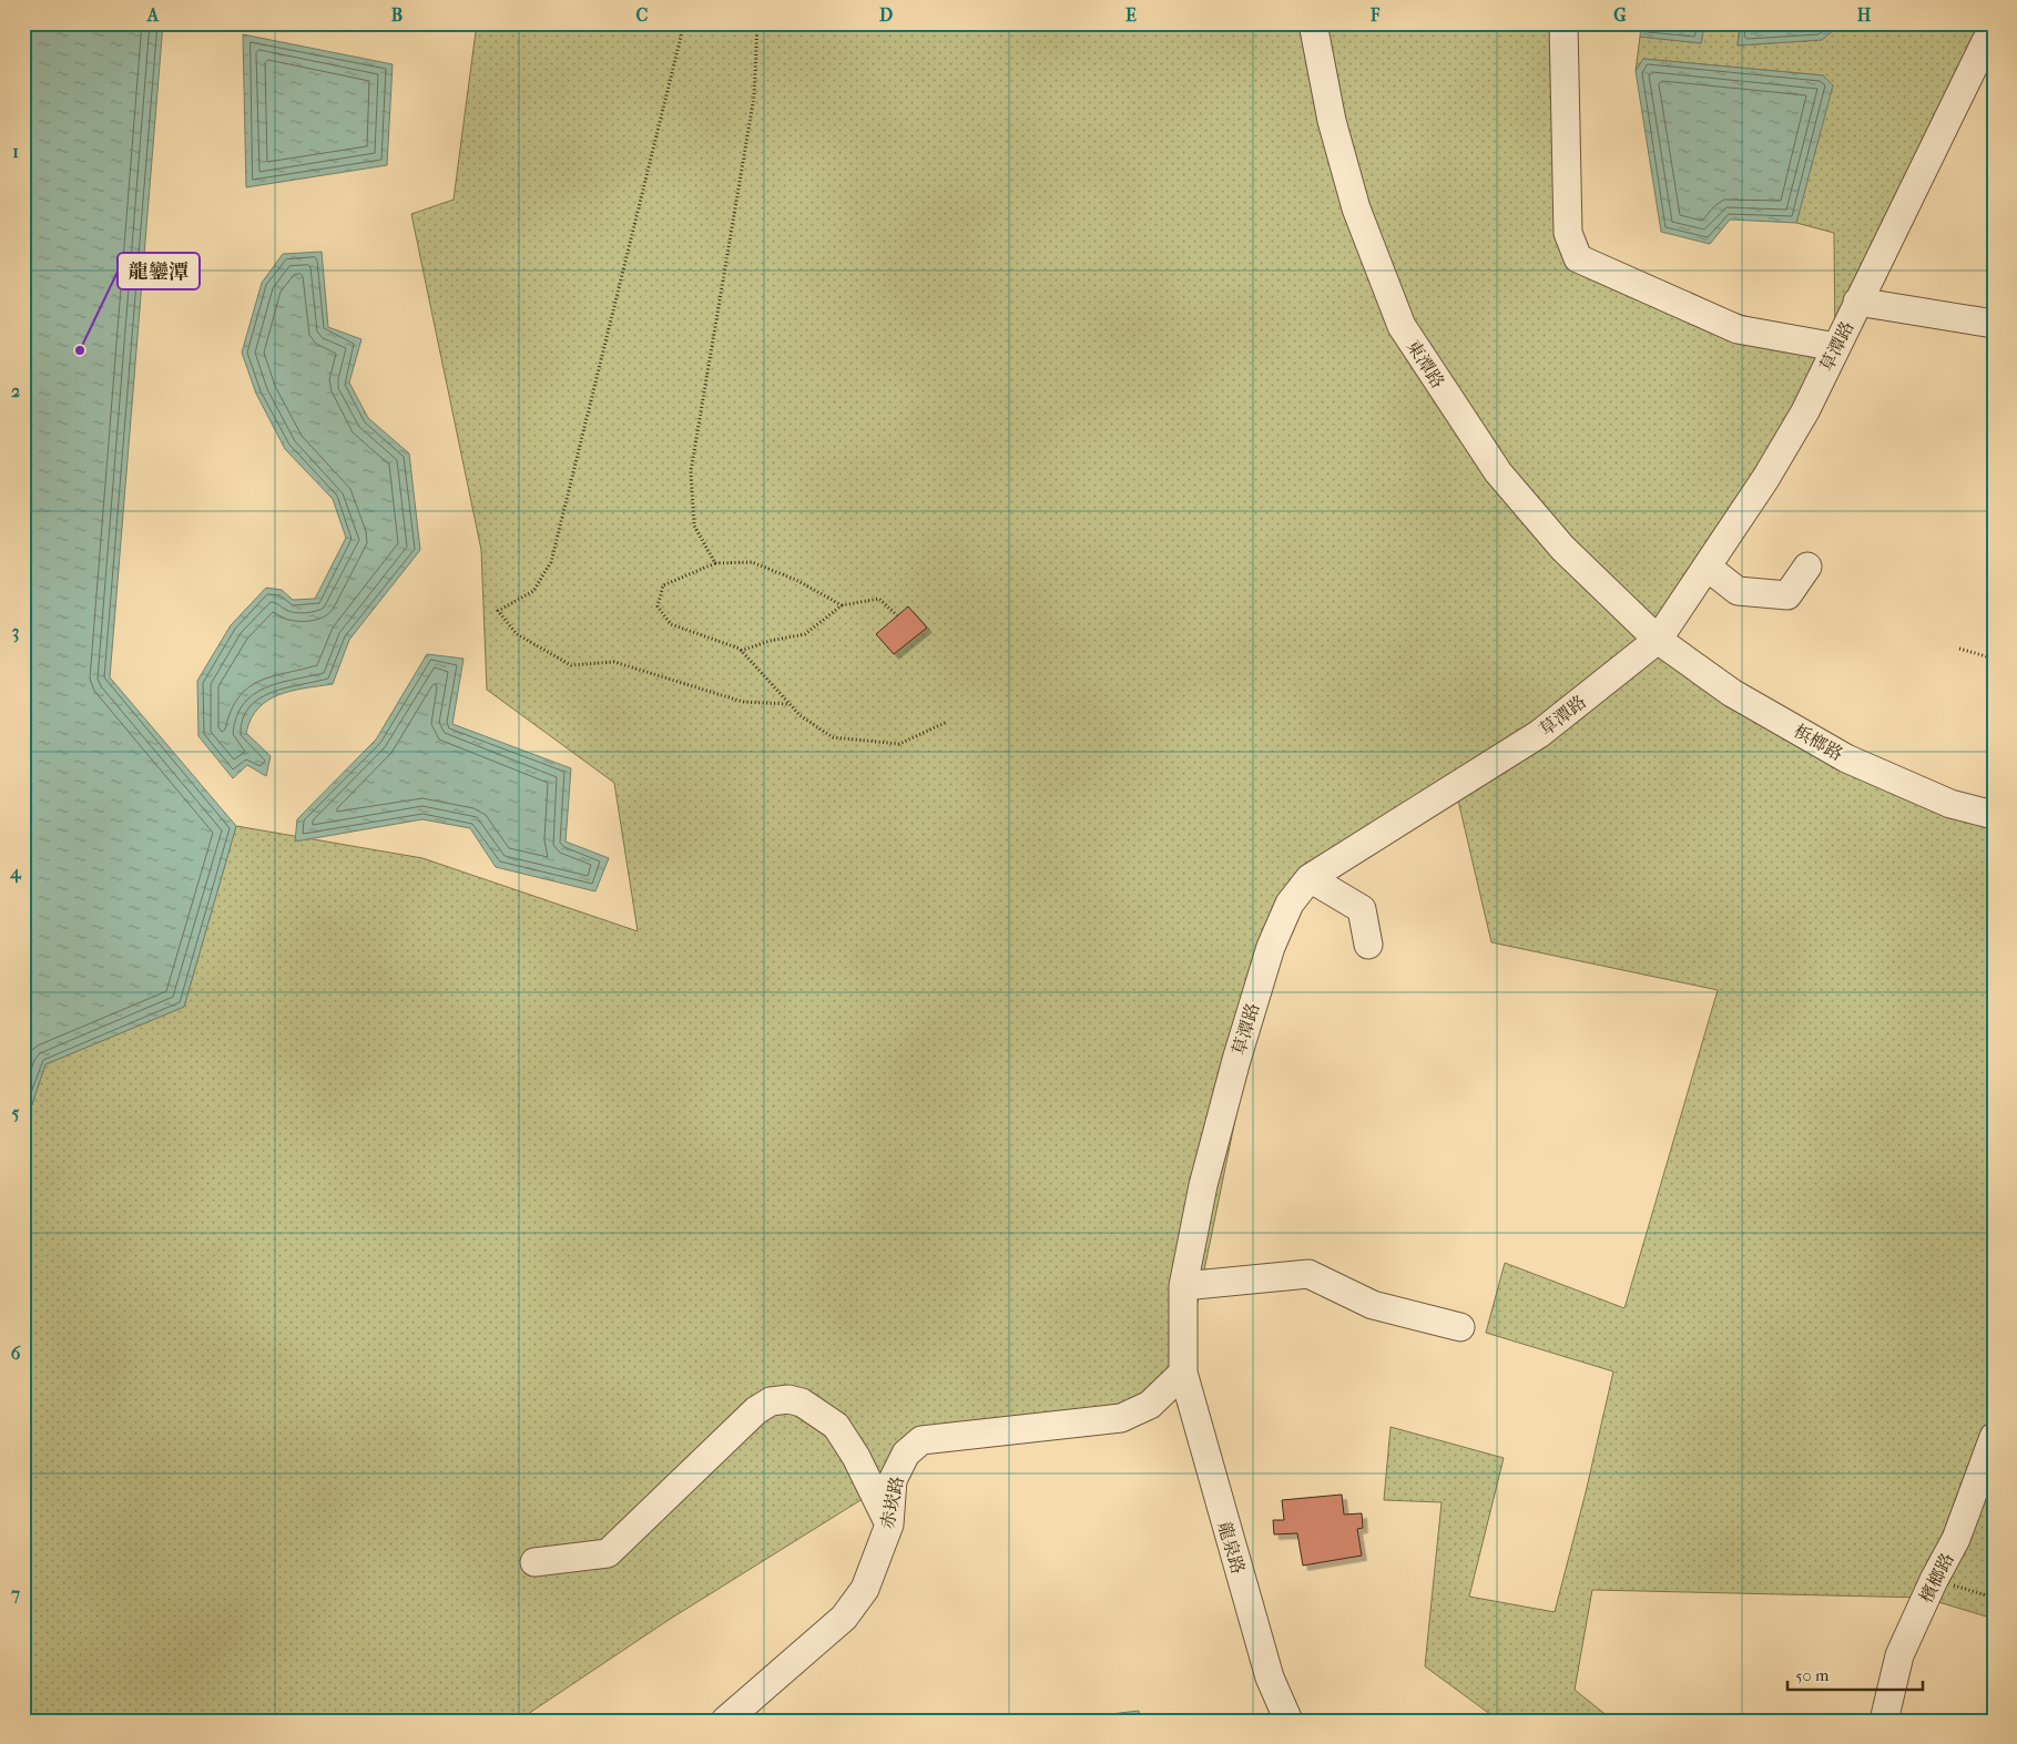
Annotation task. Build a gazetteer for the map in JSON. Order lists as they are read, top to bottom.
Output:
{
  "streets": {
    "street": [
      "草潭路",
      "東潭路",
      "梹榔路",
      "赤崁路",
      "龍泉路",
      "檳榔路"
    ]
  },
  "crossings": [
    ["草潭路", "東潭路"],
    ["草潭路", "梹榔路"],
    ["草潭路", "赤崁路"],
    ["草潭路", "龍泉路"],
    ["東潭路", "梹榔路"],
    ["赤崁路", "龍泉路"]
  ],
  "places": ["龍鑾潭"],
  "scale_bar": "50 m",
  "grid": {
    "columns": [
      "A",
      "B",
      "C",
      "D",
      "E",
      "F",
      "G",
      "H"
    ],
    "rows": [
      "1",
      "2",
      "3",
      "4",
      "5",
      "6",
      "7"
    ]
  }
}
